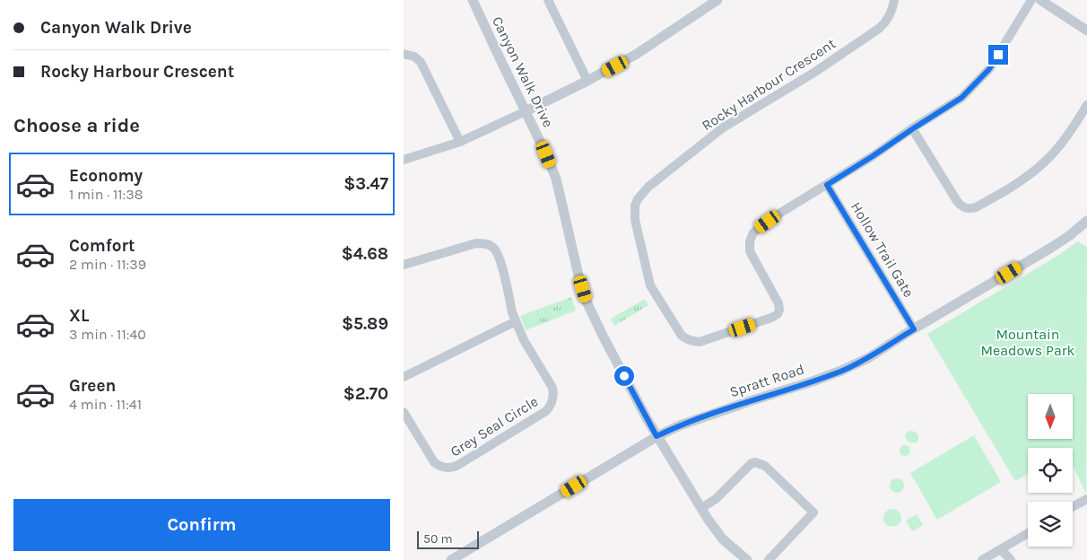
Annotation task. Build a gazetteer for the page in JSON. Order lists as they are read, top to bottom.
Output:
{
  "streets": {
    "street": [
      "Canyon Walk Drive",
      "Rocky Harbour Crescent",
      "Hollow Trail Gate",
      "Spratt Road",
      "Grey Seal Circle"
    ]
  },
  "crossings": [
    ["Canyon Walk Drive", "Spratt Road"],
    ["Rocky Harbour Crescent", "Hollow Trail Gate"],
    ["Hollow Trail Gate", "Spratt Road"]
  ],
  "parks": ["Mountain Meadows Park"],
  "scale_bar": "50 m",
  "north": "bottom",
  "page": {
    "banner": ["Canyon Walk Drive", "Rocky Harbour Crescent"],
    "heading": "Choose a ride",
    "list": [
      {
        "name": "Economy",
        "note": "1 min · 11:38",
        "value": "$3.47"
      },
      {
        "name": "Comfort",
        "note": "2 min · 11:39",
        "value": "$4.68"
      },
      {
        "name": "XL",
        "note": "3 min · 11:40",
        "value": "$5.89"
      },
      {
        "name": "Green",
        "note": "4 min · 11:41",
        "value": "$2.70"
      }
    ],
    "buttons": "Confirm",
    "scale": "50 m"
  }
}
